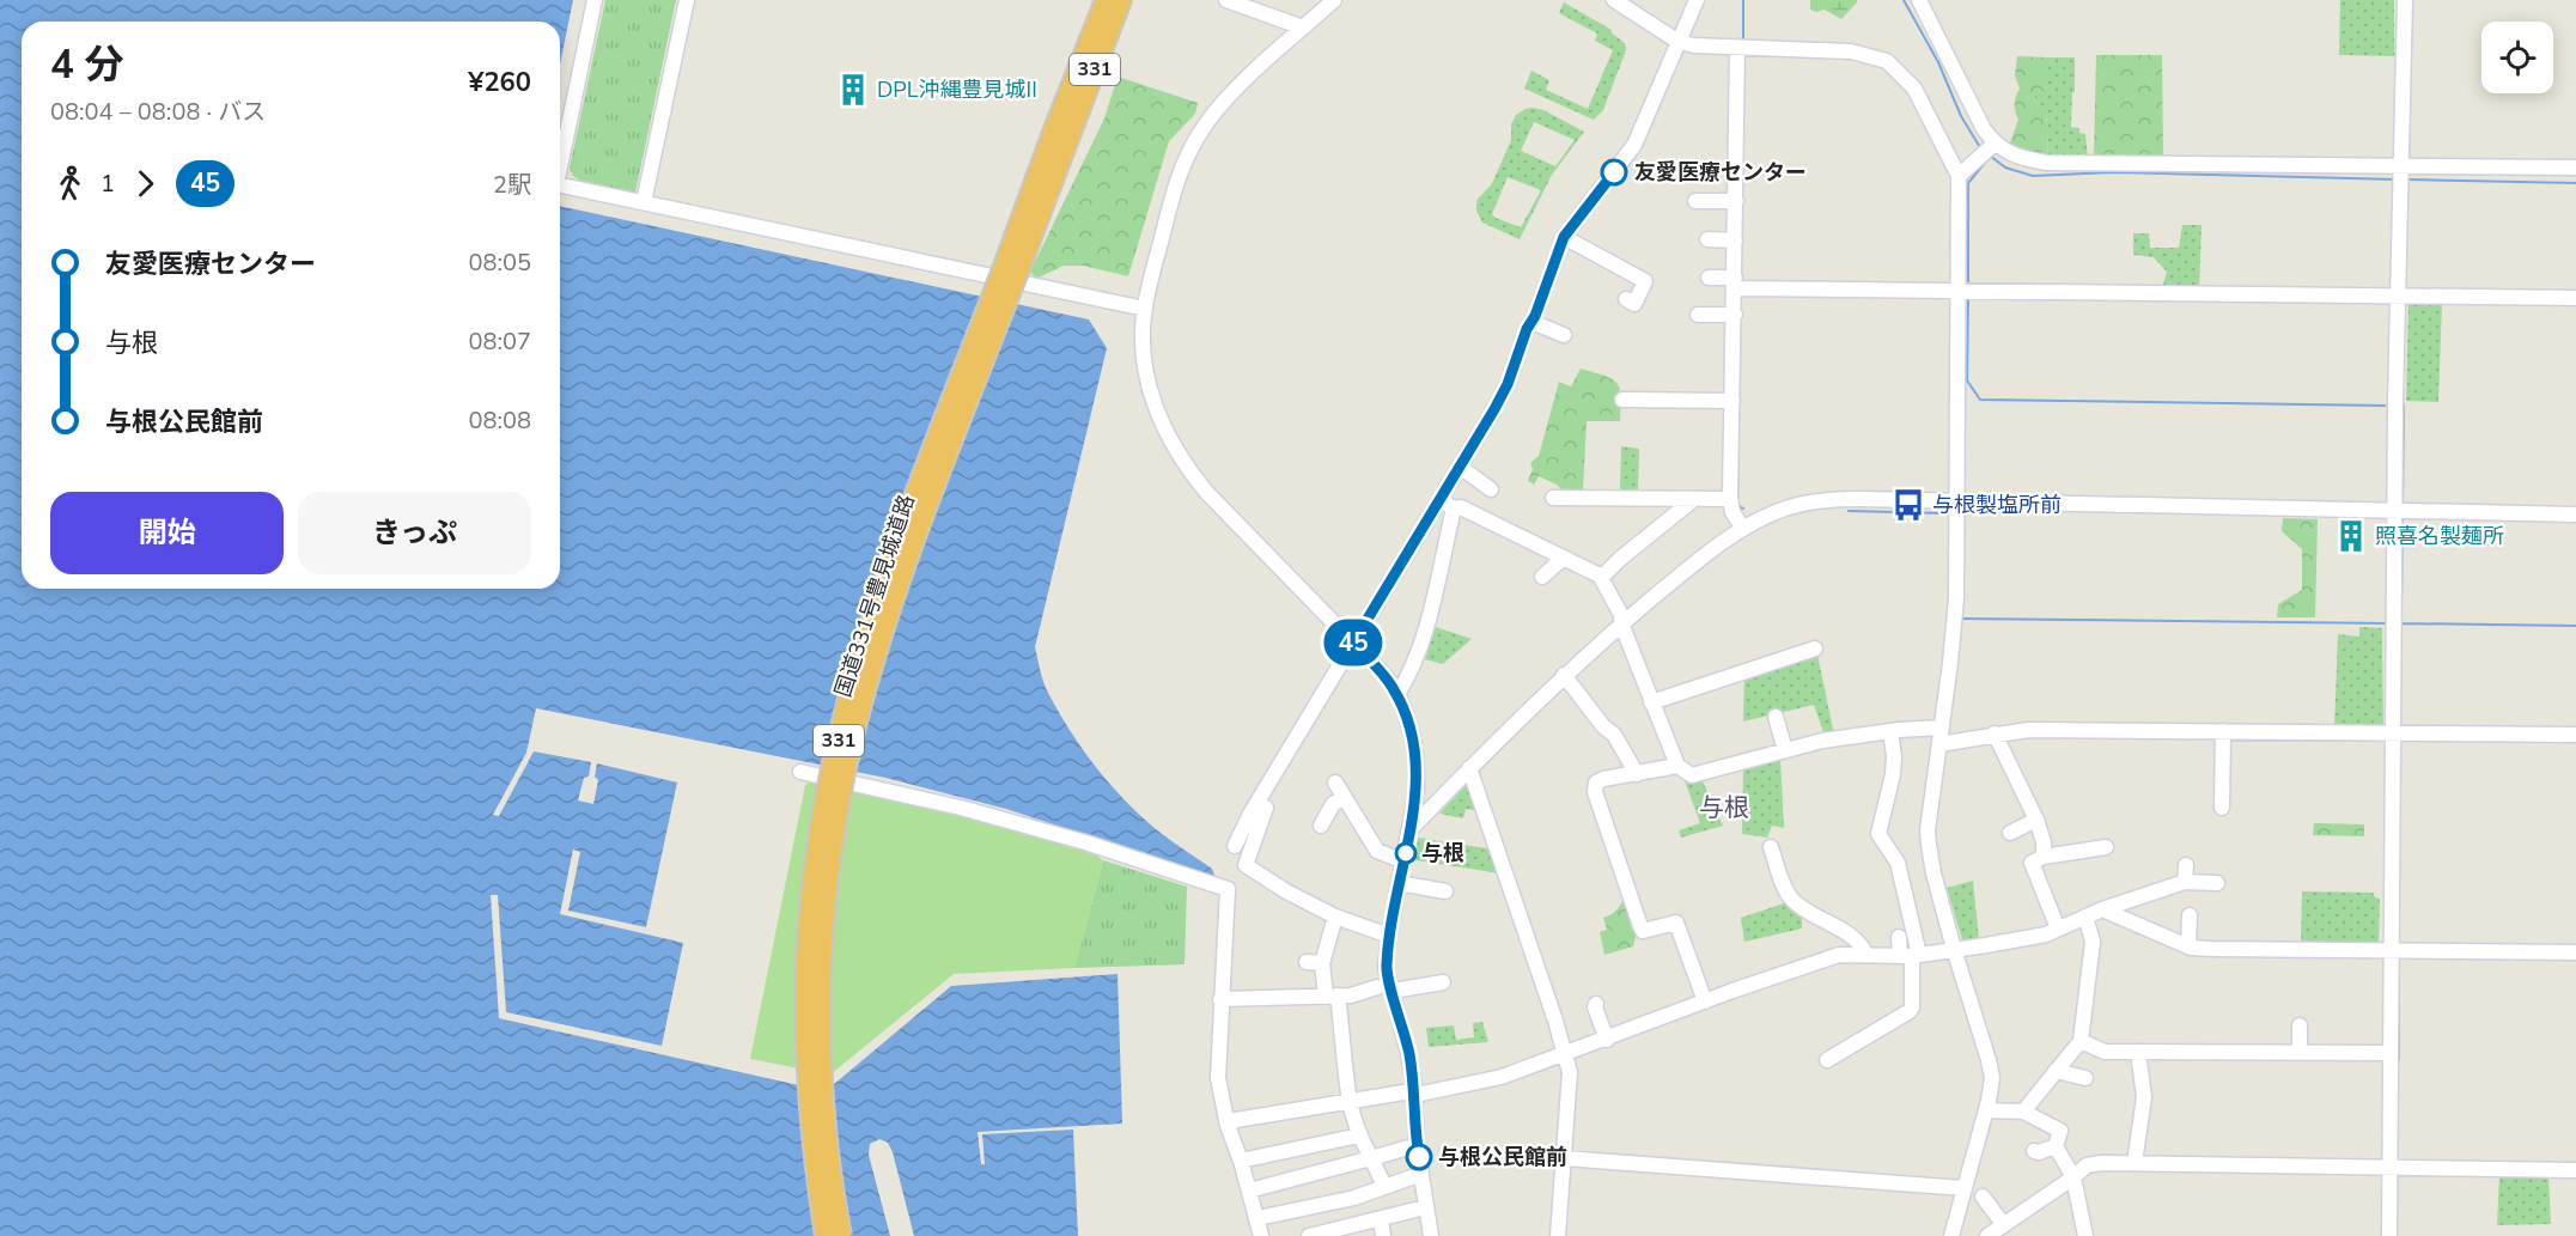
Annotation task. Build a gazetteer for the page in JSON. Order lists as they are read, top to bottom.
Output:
{
  "streets": {
    "highway": ["331", "国道331号豊見城道路"]
  },
  "districts": ["与根"],
  "places": {
    "building": ["DPL沖縄豊見城II", "照喜名製麺所"],
    "other": ["友愛医療センター", "与根", "与根公民館前"],
    "bus stop": ["与根製塩所前"]
  },
  "lines": ["bus line 45"],
  "page": {
    "on_map": "45",
    "heading": ["4 分", "08:04 – 08:08 · バス", "¥260"],
    "legs": ["1", "45", "2駅"],
    "list": [
      {
        "name": "友愛医療センター",
        "value": "08:05"
      },
      {
        "name": "与根",
        "value": "08:07"
      },
      {
        "name": "与根公民館前",
        "value": "08:08"
      }
    ],
    "buttons": ["開始", "きっぷ"]
  }
}
